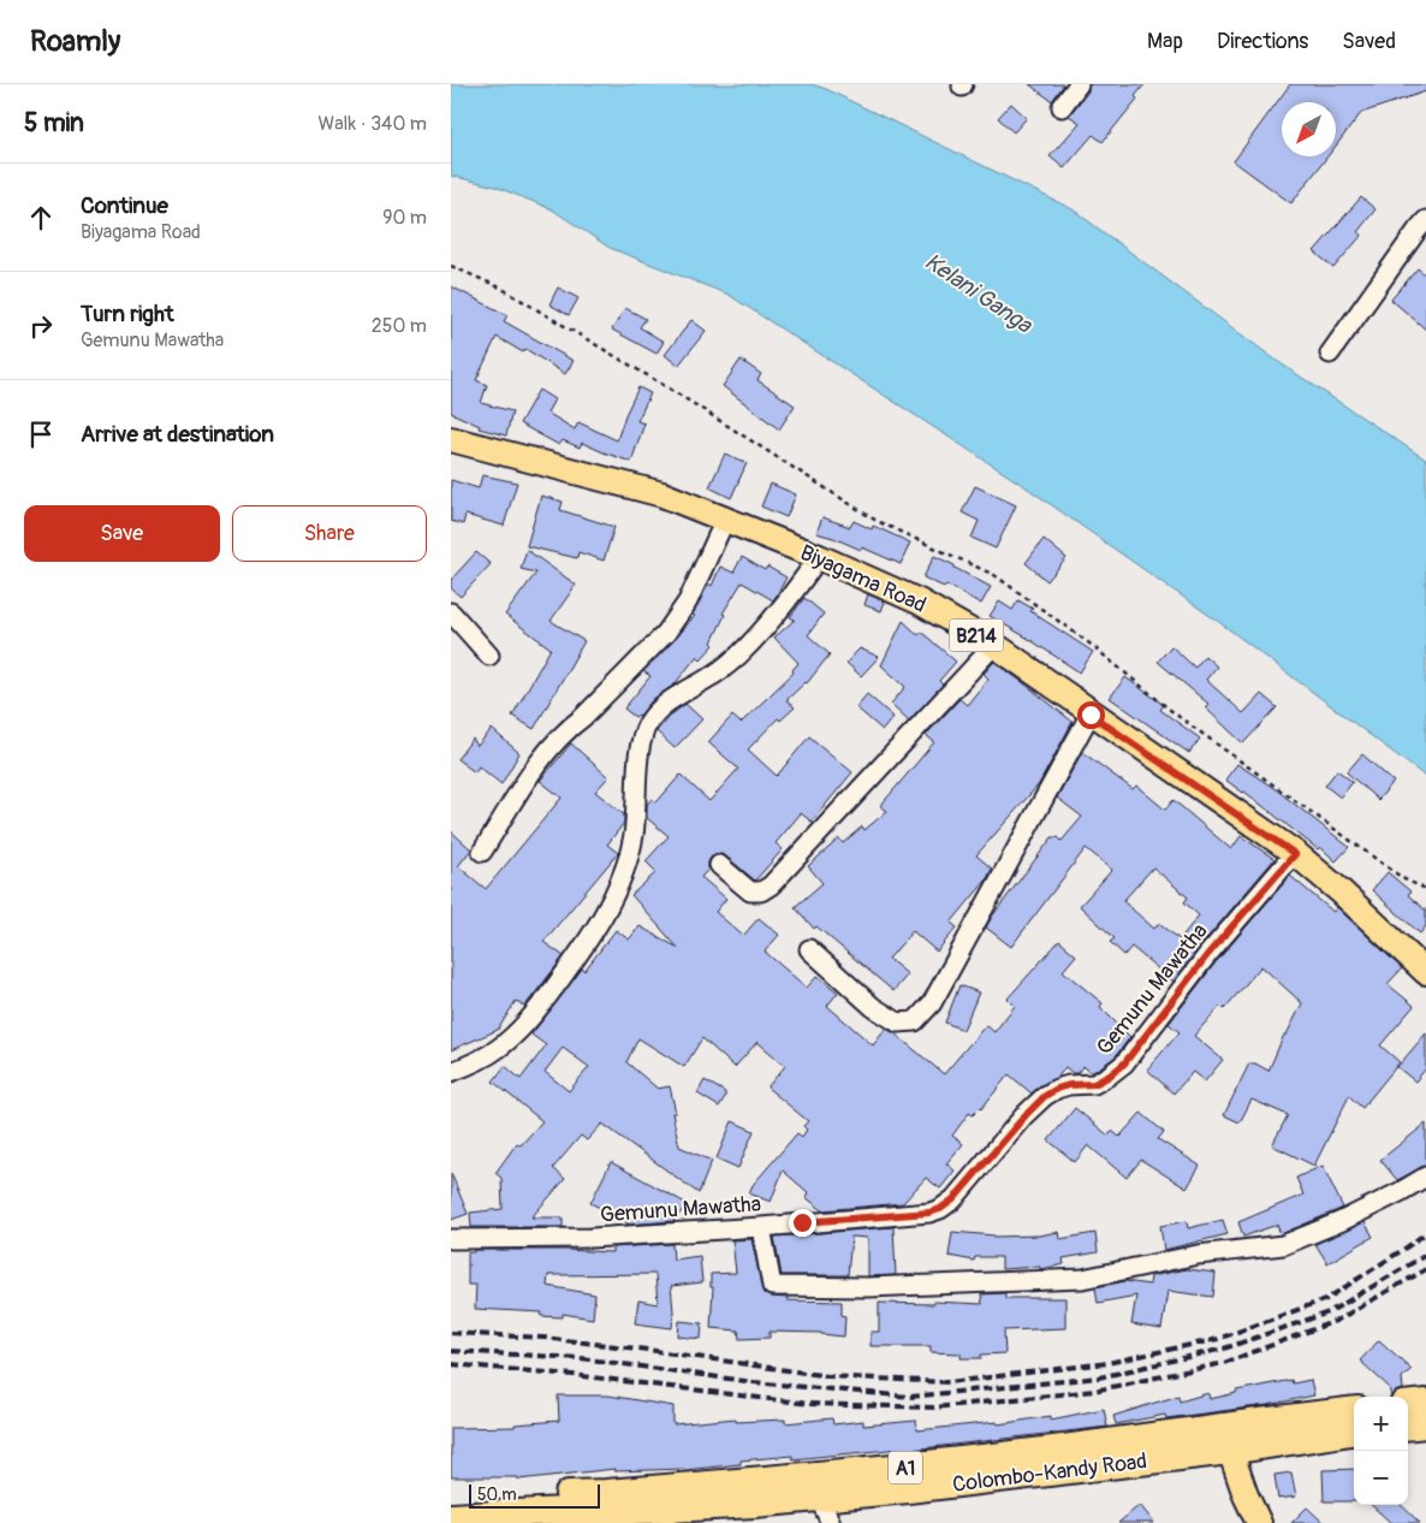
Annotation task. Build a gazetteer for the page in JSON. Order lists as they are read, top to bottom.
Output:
{
  "streets": {
    "highway": ["A1", "Colombo-Kandy Road"],
    "main road": ["Biyagama Road", "B214"],
    "street": ["Gemunu Mawatha"]
  },
  "crossings": [
    ["Biyagama Road", "Gemunu Mawatha"]
  ],
  "water": ["Kelani Ganga"],
  "scale_bar": "50 m",
  "north": "bottom left",
  "page": {
    "header": "Roamly",
    "nav": ["Map", "Directions", "Saved"],
    "heading": ["5 min", "Walk · 340 m"],
    "list": [
      ["Continue", "Biyagama Road", "90 m"],
      ["Turn right", "Gemunu Mawatha", "250 m"],
      "Arrive at destination"
    ],
    "buttons": ["Save", "Share"],
    "map_buttons": ["+", "−"],
    "scale": "50 m"
  }
}
